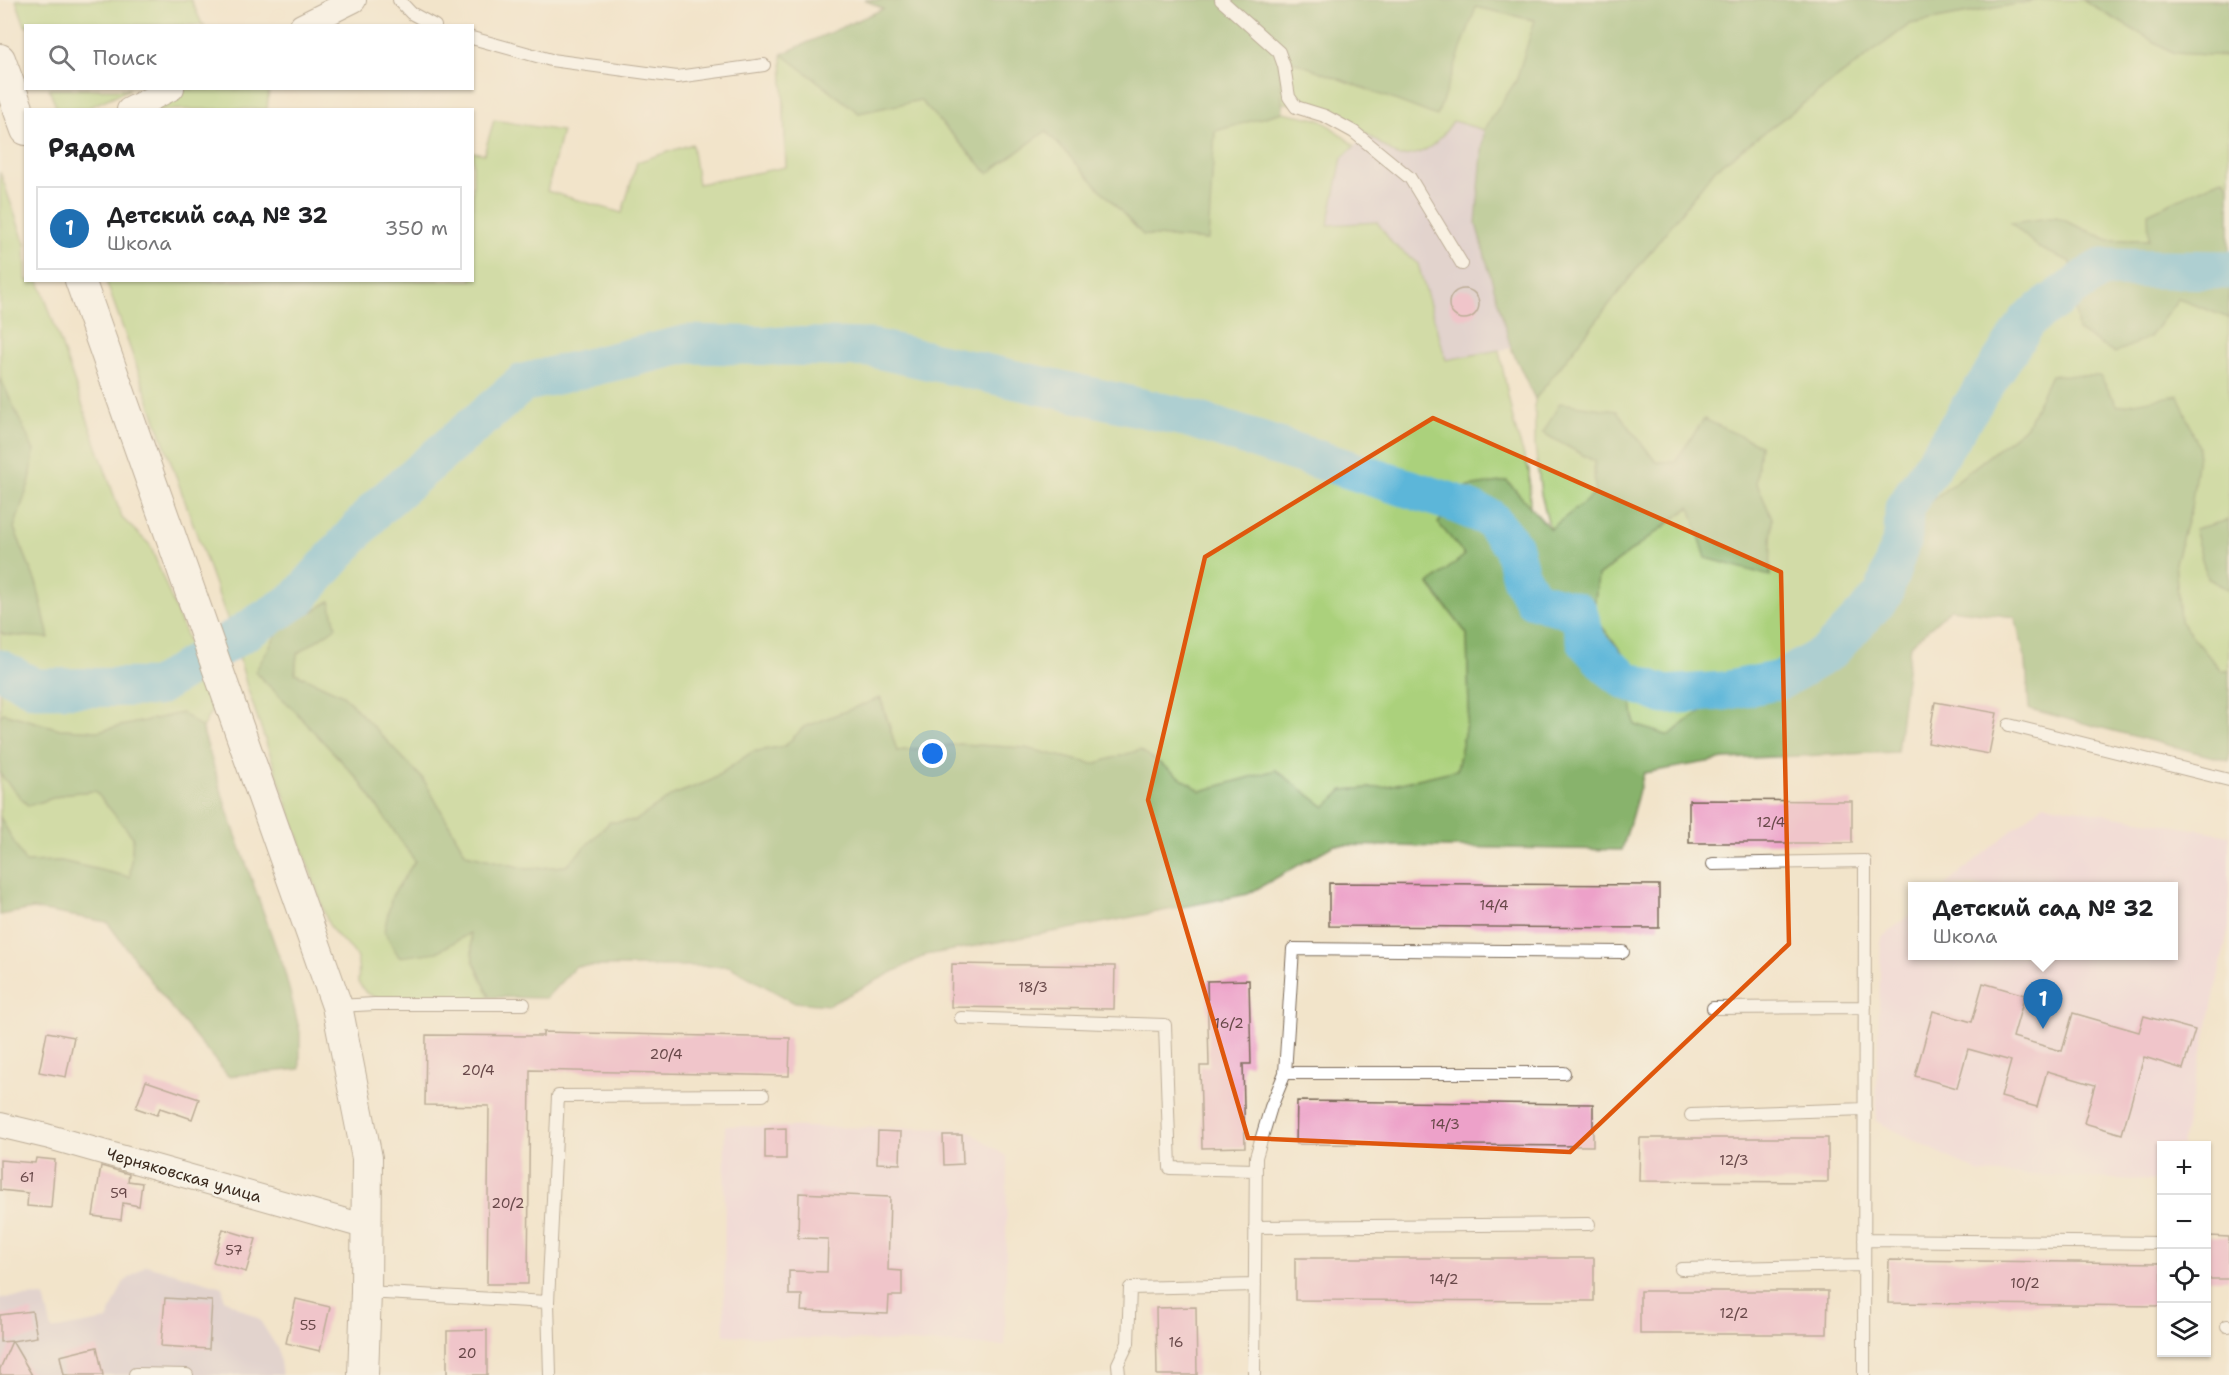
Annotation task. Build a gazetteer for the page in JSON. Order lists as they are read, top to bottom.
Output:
{
  "streets": {
    "street": ["Черняковская улица"]
  },
  "house_numbers": [
    "12/4",
    "14/4",
    "18/3",
    "16/2",
    "20/4",
    "20/4",
    "14/3",
    "12/3",
    "61",
    "59",
    "20/2",
    "57",
    "14/2",
    "10/2",
    "12/2",
    "55",
    "16",
    "20"
  ],
  "page": {
    "search": "Поиск",
    "heading": "Рядом",
    "list": [
      {
        "mark": "1",
        "name": "Детский сад № 32",
        "note": "Школа",
        "value": "350 m"
      }
    ],
    "popup": ["Детский сад № 32", "Школа"],
    "pins": "1",
    "map_buttons": ["+", "−"]
  }
}
